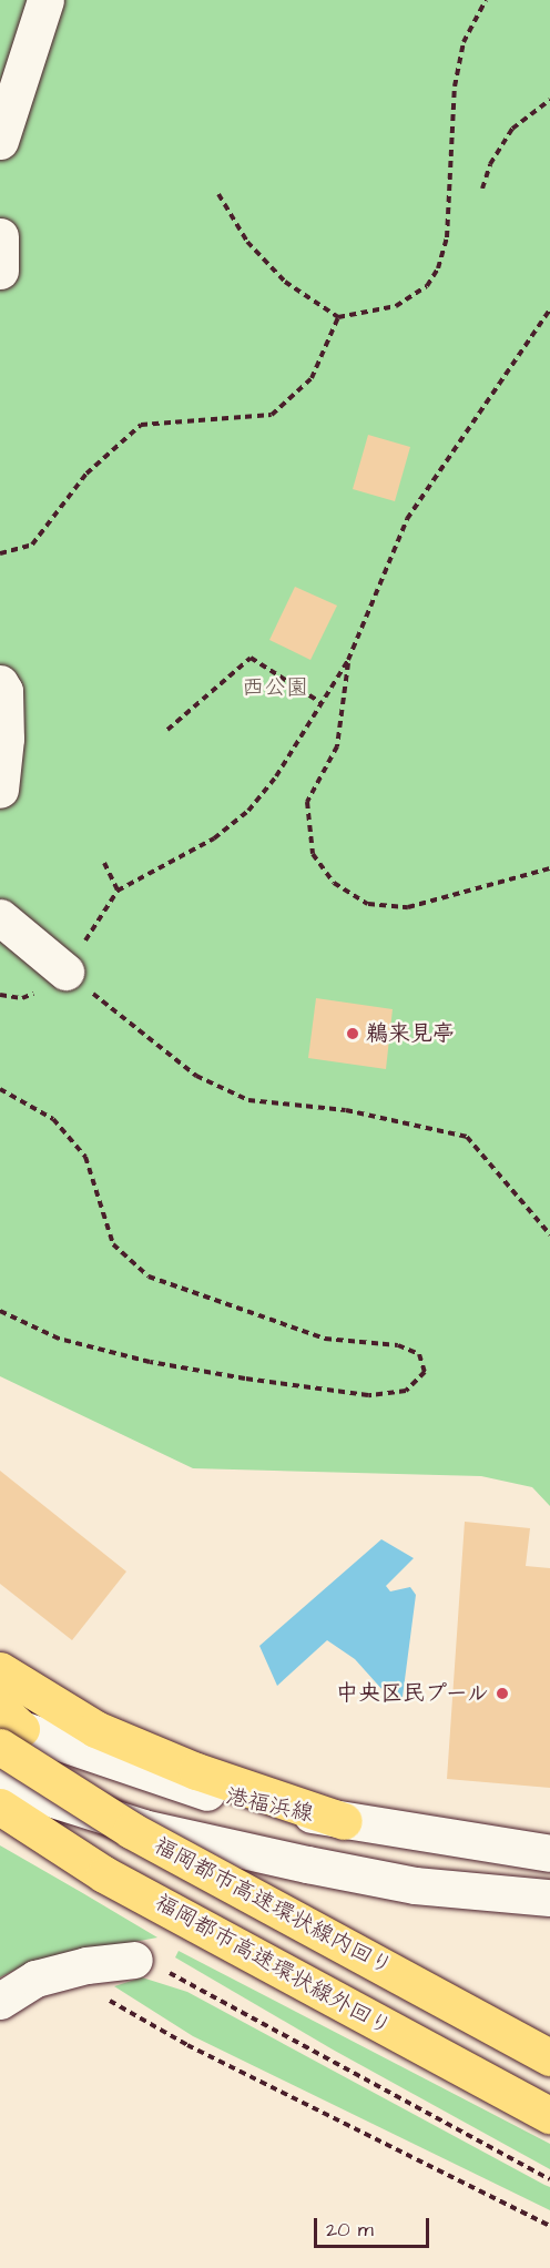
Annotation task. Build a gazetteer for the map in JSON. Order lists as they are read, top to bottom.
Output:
{
  "streets": {
    "highway": ["福岡都市高速環状線内回り", "福岡都市高速環状線外回り"],
    "street": ["港福浜線"]
  },
  "crossings": [
    ["港福浜線", "福岡都市高速環状線内回り"]
  ],
  "parks": ["西公園"],
  "places": ["鵜来見亭", "中央区民プール"],
  "scale_bar": "20 m"
}
